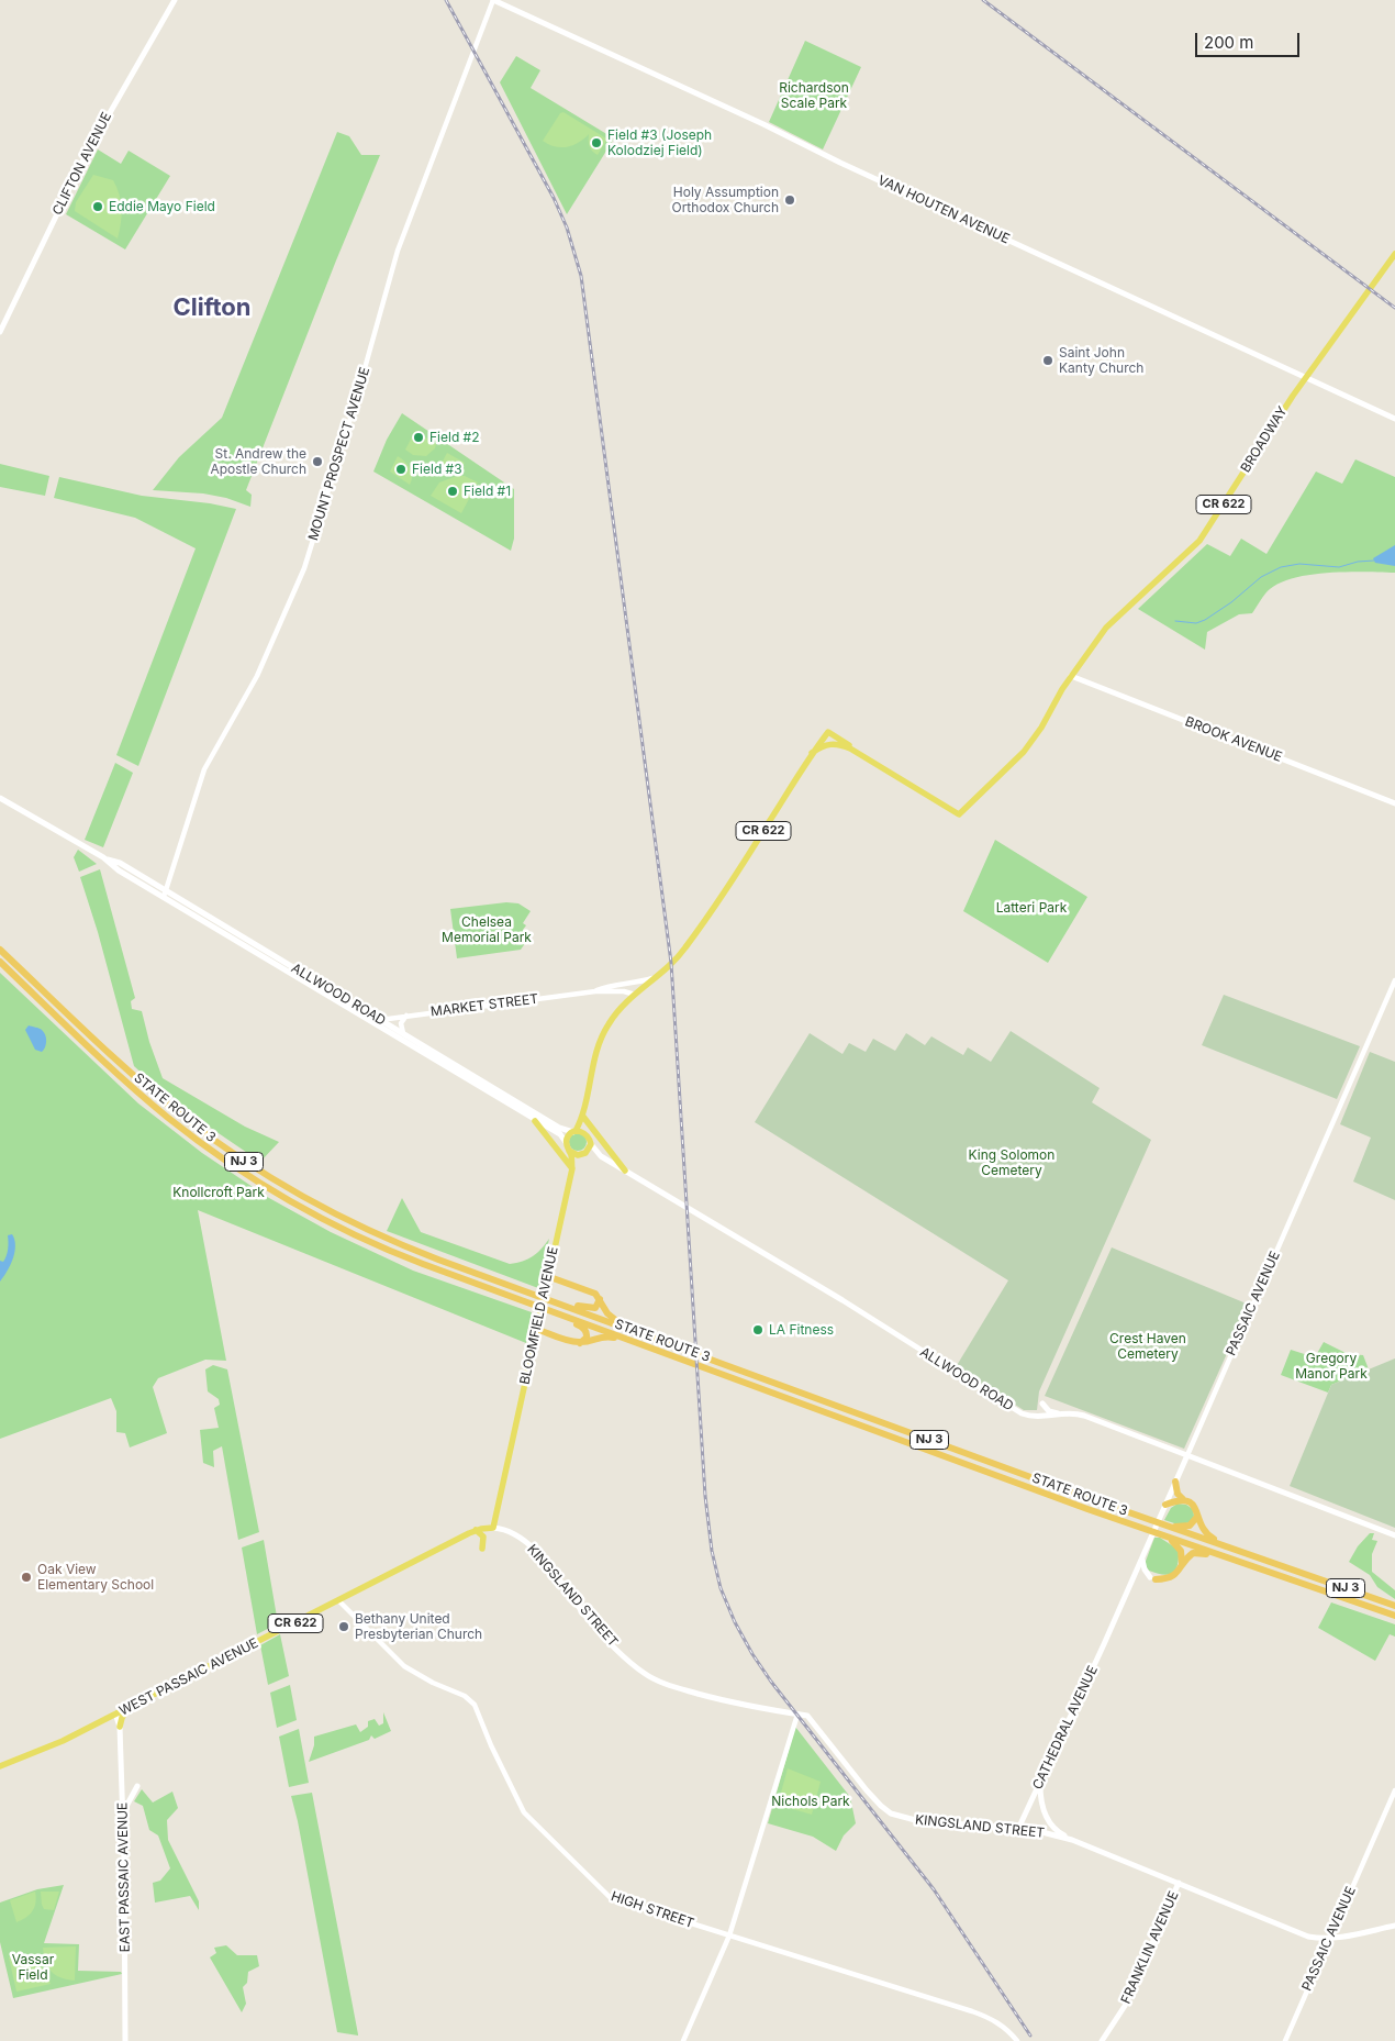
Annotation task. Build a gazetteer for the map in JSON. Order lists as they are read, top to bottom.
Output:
{
  "streets": {
    "highway": ["STATE ROUTE 3", "NJ 3"],
    "main road": [
      "CLIFTON AVENUE",
      "VAN HOUTEN AVENUE",
      "BROADWAY",
      "CR 622",
      "BROOK AVENUE",
      "ALLWOOD ROAD",
      "PASSAIC AVENUE",
      "BLOOMFIELD AVENUE",
      "KINGSLAND STREET",
      "WEST PASSAIC AVENUE",
      "CATHEDRAL AVENUE",
      "EAST PASSAIC AVENUE",
      "FRANKLIN AVENUE"
    ],
    "street": ["MOUNT PROSPECT AVENUE", "MARKET STREET", "HIGH STREET"]
  },
  "crossings": [
    ["VAN HOUTEN AVENUE", "BROADWAY"],
    ["VAN HOUTEN AVENUE", "MOUNT PROSPECT AVENUE"],
    ["BROADWAY", "CR 622"],
    ["BROADWAY", "BROOK AVENUE"],
    ["MOUNT PROSPECT AVENUE", "ALLWOOD ROAD"],
    ["CR 622", "ALLWOOD ROAD"],
    ["CR 622", "MARKET STREET"],
    ["CR 622", "BLOOMFIELD AVENUE"],
    ["ALLWOOD ROAD", "MARKET STREET"],
    ["ALLWOOD ROAD", "PASSAIC AVENUE"],
    ["ALLWOOD ROAD", "BLOOMFIELD AVENUE"],
    ["PASSAIC AVENUE", "KINGSLAND STREET"],
    ["PASSAIC AVENUE", "CATHEDRAL AVENUE"],
    ["BLOOMFIELD AVENUE", "KINGSLAND STREET"],
    ["BLOOMFIELD AVENUE", "WEST PASSAIC AVENUE"],
    ["KINGSLAND STREET", "WEST PASSAIC AVENUE"],
    ["KINGSLAND STREET", "CATHEDRAL AVENUE"],
    ["KINGSLAND STREET", "FRANKLIN AVENUE"],
    ["WEST PASSAIC AVENUE", "EAST PASSAIC AVENUE"],
    ["WEST PASSAIC AVENUE", "HIGH STREET"]
  ],
  "districts": ["Clifton"],
  "parks": [
    "Richardson Scale Park",
    "Latteri Park",
    "Chelsea Memorial Park",
    "King Solomon Cemetery",
    "Knollcroft Park",
    "Crest Haven Cemetery",
    "Gregory Manor Park",
    "Nichols Park",
    "Vassar Field"
  ],
  "places": [
    "Field #3 (Joseph Kolodziej Field)",
    "Holy Assumption Orthodox Church",
    "Eddie Mayo Field",
    "Saint John Kanty Church",
    "Field #2",
    "St. Andrew the Apostle Church",
    "Field #3",
    "Field #1",
    "LA Fitness",
    "Oak View Elementary School",
    "Bethany United Presbyterian Church"
  ],
  "scale_bar": "200 m"
}
